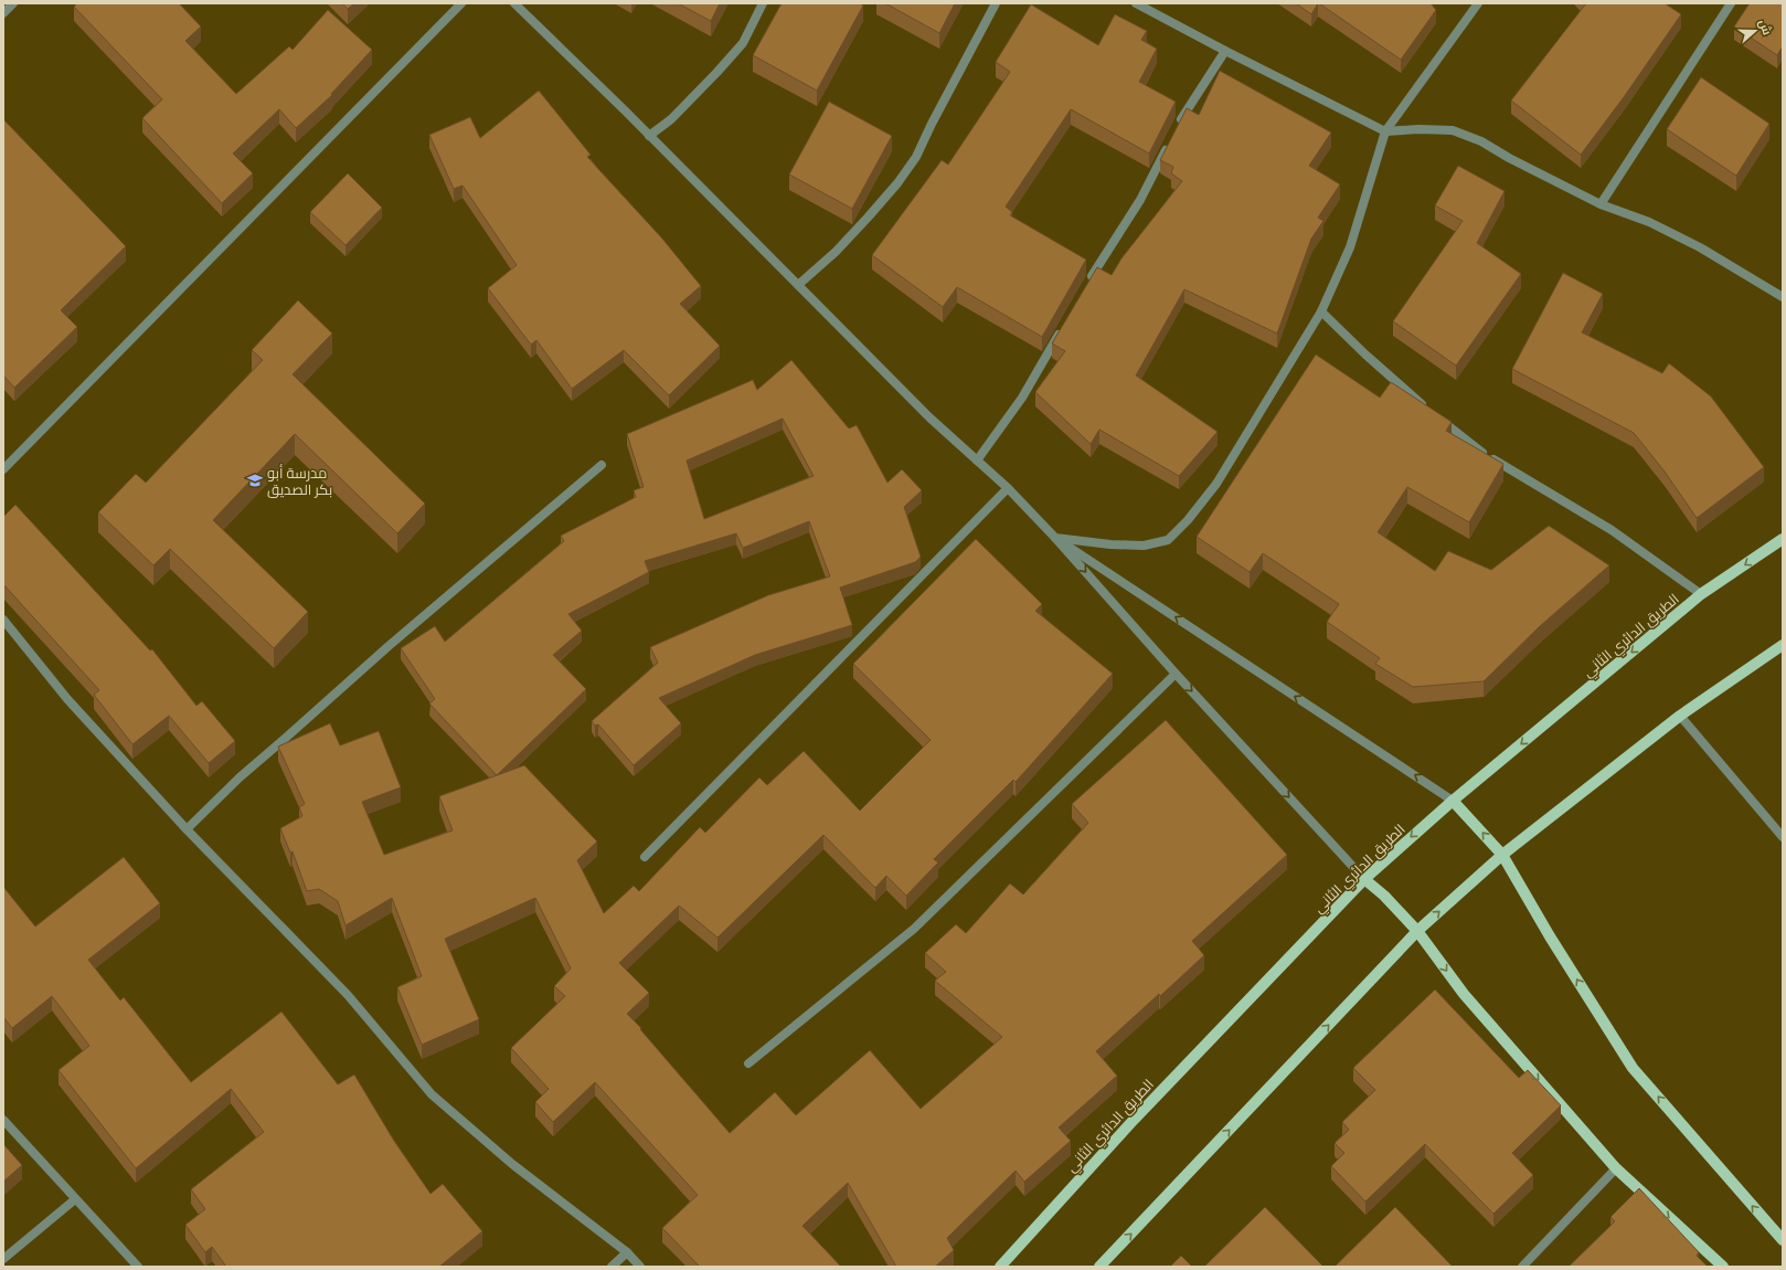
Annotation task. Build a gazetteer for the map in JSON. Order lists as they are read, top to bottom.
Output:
{
  "streets": {
    "main road": ["الطريق الدائري الثاني"]
  },
  "places": {
    "school or university": ["مدرسة أبو بكر الصديق"]
  },
  "north": "right"
}
